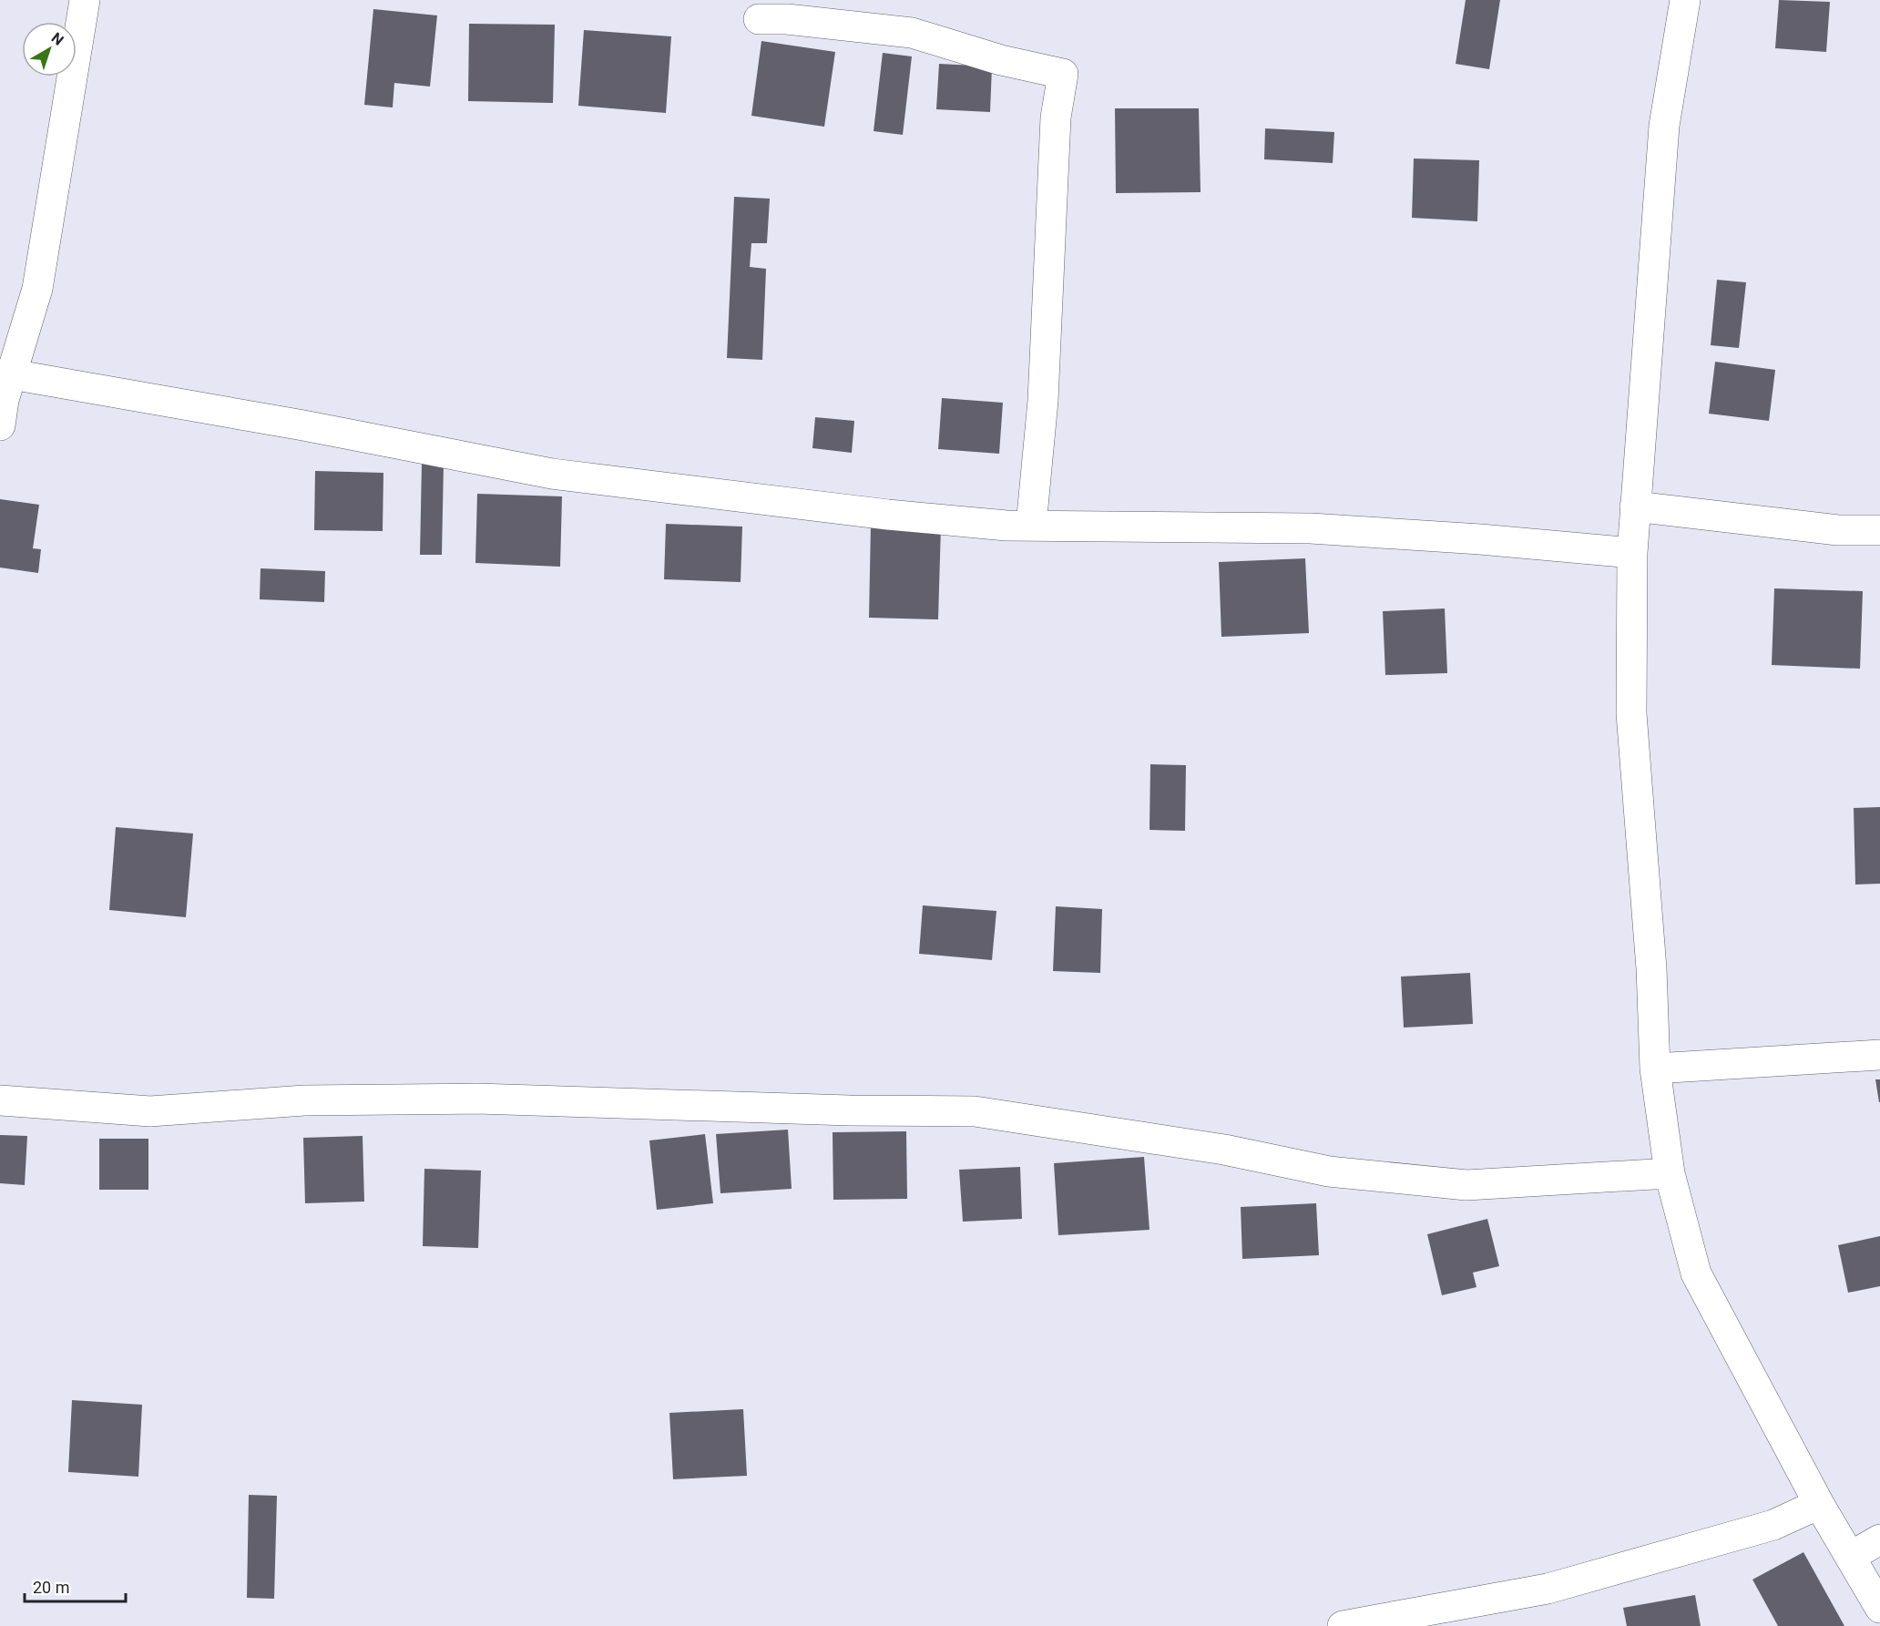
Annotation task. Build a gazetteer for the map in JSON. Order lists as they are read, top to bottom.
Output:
{
  "scale_bar": "20 m",
  "north": "top right"
}
